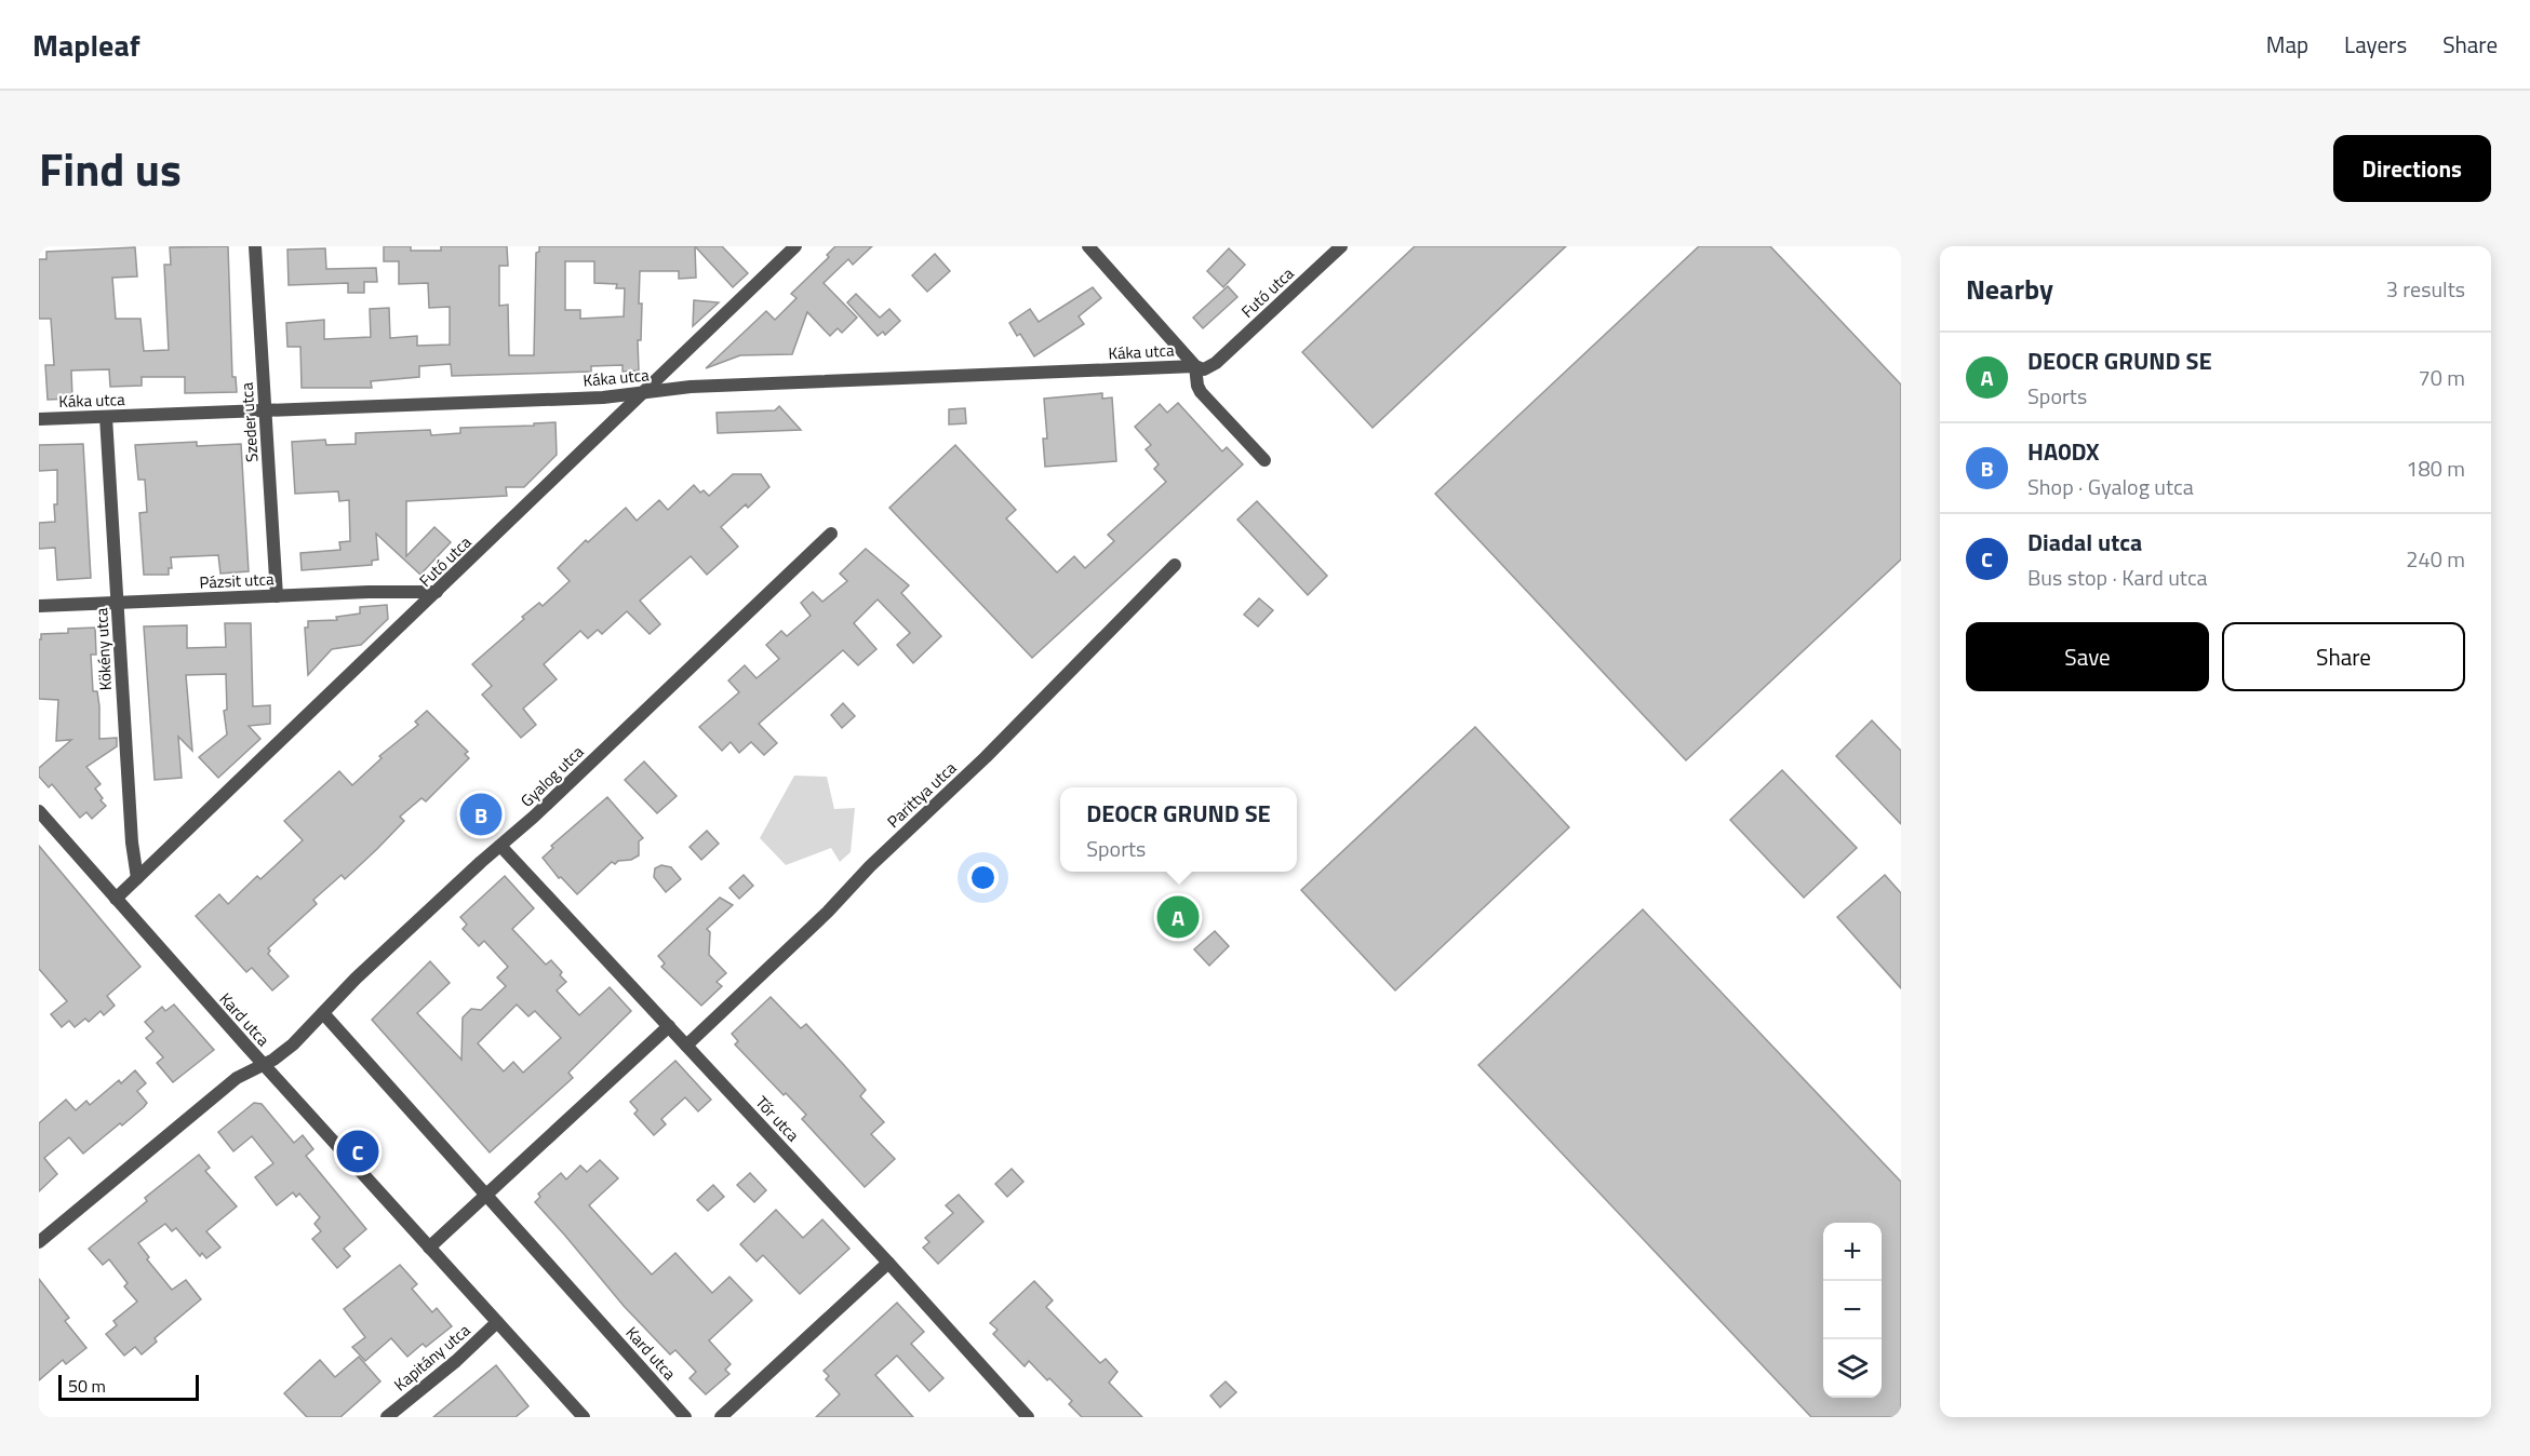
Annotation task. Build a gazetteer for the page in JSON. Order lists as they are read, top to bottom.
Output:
{
  "streets": {
    "street": [
      "Futó utca",
      "Káka utca",
      "Szeder utca",
      "Pázsit utca",
      "Kökény utca",
      "Gyalog utca",
      "Parittya utca",
      "Kard utca",
      "Tőr utca",
      "Kapitány utca"
    ]
  },
  "crossings": [
    ["Futó utca", "Káka utca"],
    ["Futó utca", "Pázsit utca"],
    ["Futó utca", "Kökény utca"],
    ["Futó utca", "Kard utca"],
    ["Káka utca", "Szeder utca"],
    ["Káka utca", "Kökény utca"],
    ["Szeder utca", "Pázsit utca"],
    ["Pázsit utca", "Kökény utca"],
    ["Gyalog utca", "Kard utca"],
    ["Gyalog utca", "Tőr utca"],
    ["Parittya utca", "Tőr utca"],
    ["Kard utca", "Kapitány utca"]
  ],
  "scale_bar": "50 m",
  "page": {
    "header": "Mapleaf",
    "nav": ["Map", "Layers", "Share"],
    "title": "Find us",
    "buttons": [
      "Directions",
      ["Save", "Share"]
    ],
    "heading": ["Nearby", "3 results"],
    "list": [
      {
        "mark": "A",
        "name": "DEOCR GRUND SE",
        "note": "Sports",
        "value": "70 m"
      },
      {
        "mark": "B",
        "name": "HA0DX",
        "note": "Shop · Gyalog utca",
        "value": "180 m"
      },
      {
        "mark": "C",
        "name": "Diadal utca",
        "note": "Bus stop · Kard utca",
        "value": "240 m"
      }
    ],
    "popup": ["DEOCR GRUND SE", "Sports"],
    "pins": ["B", "A", "C"],
    "map_buttons": ["+", "−"],
    "scale": "50 m"
  }
}
